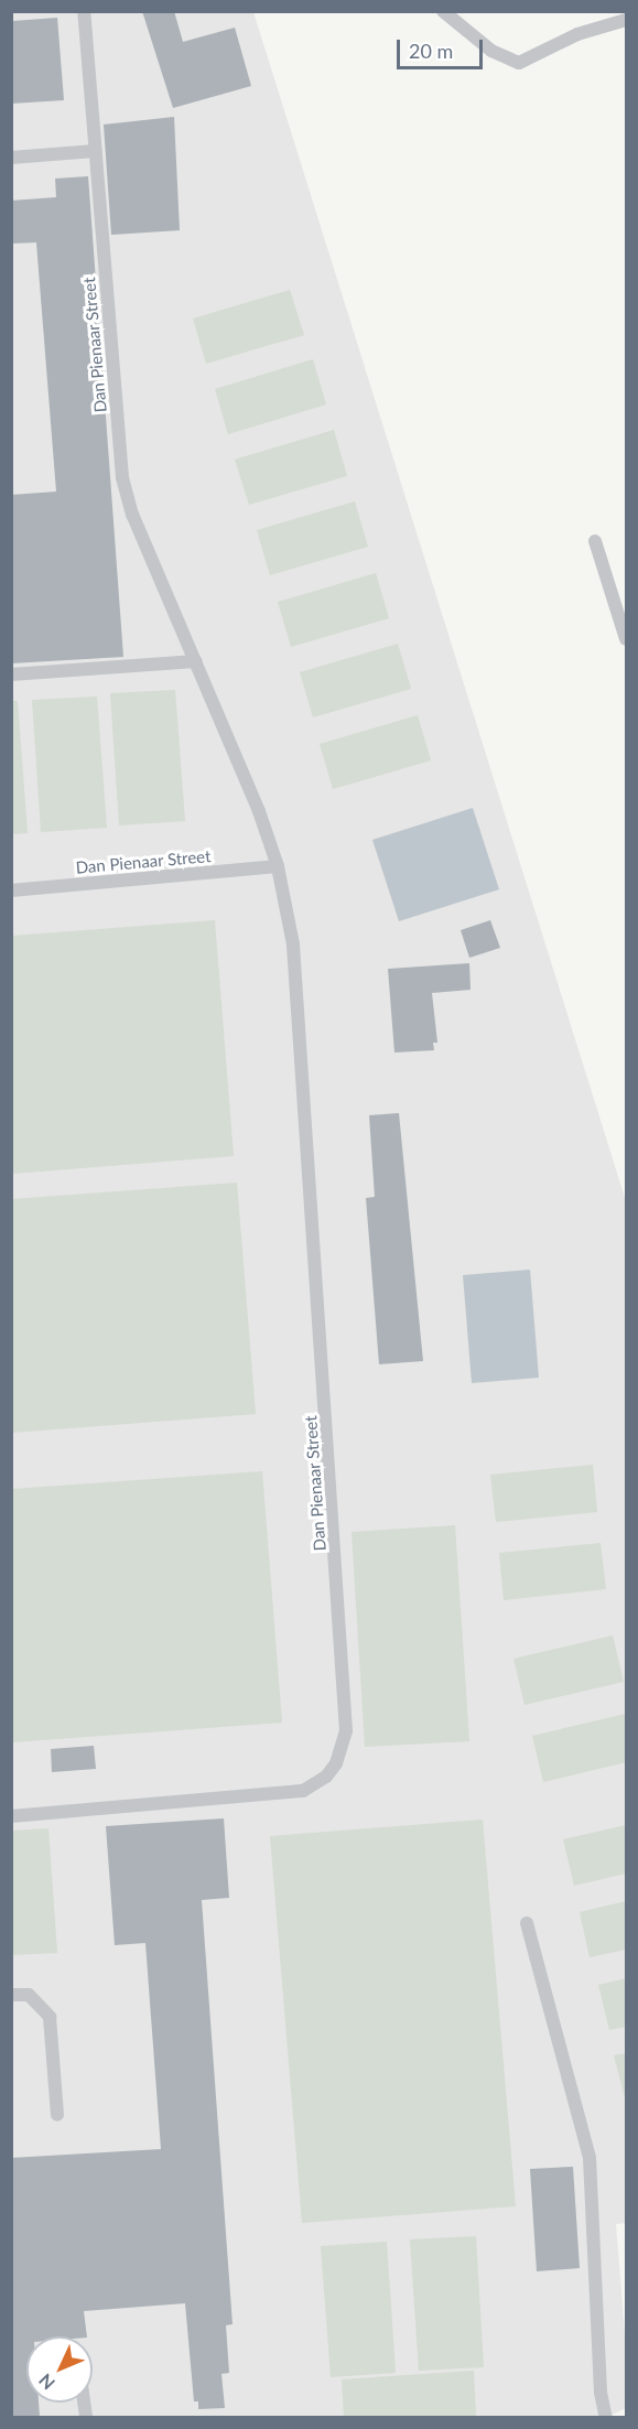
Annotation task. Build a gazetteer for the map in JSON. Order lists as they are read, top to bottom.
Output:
{
  "streets": {
    "lane": ["Dan Pienaar Street"]
  },
  "scale_bar": "20 m",
  "north": "bottom left"
}
